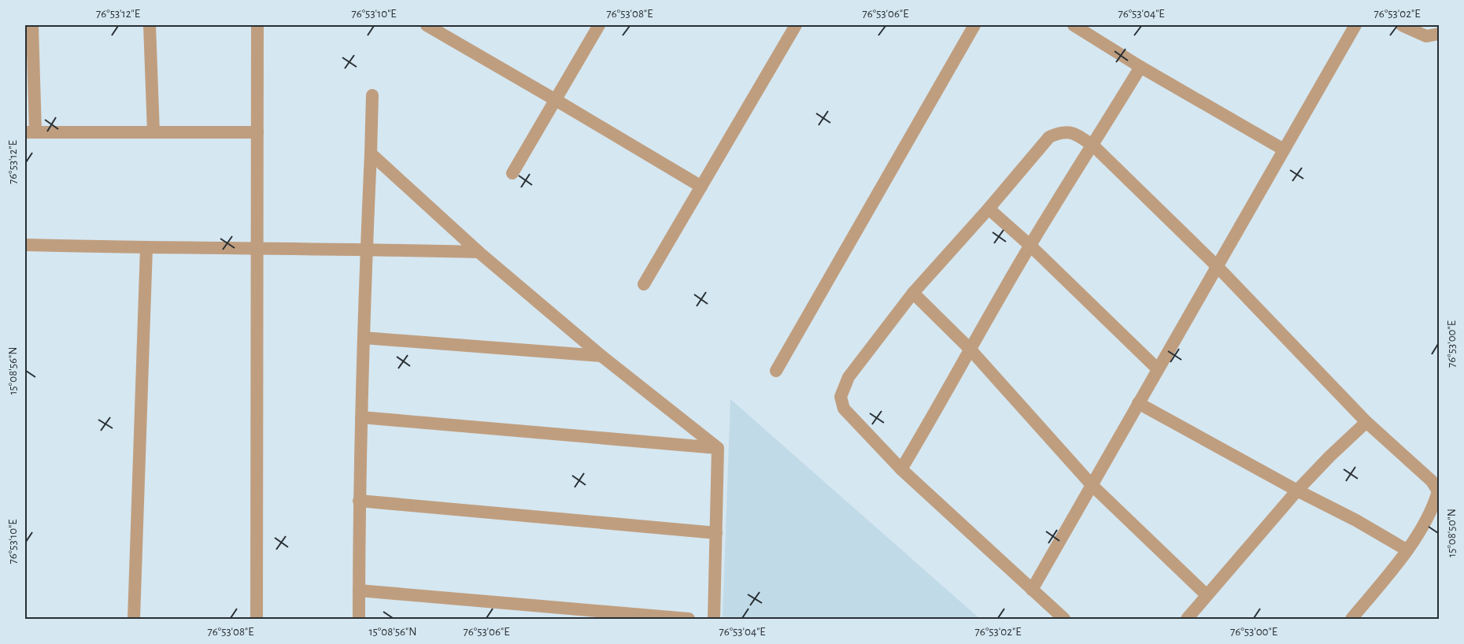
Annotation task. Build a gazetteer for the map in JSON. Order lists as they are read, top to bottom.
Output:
{
  "coordinates": [
    "76°53'12\"E",
    "76°53'10\"E",
    "76°53'08\"E",
    "76°53'06\"E",
    "76°53'04\"E",
    "76°53'02\"E",
    "76°53'00\"E",
    "15°08'56\"N",
    "15°08'50\"N"
  ]
}
